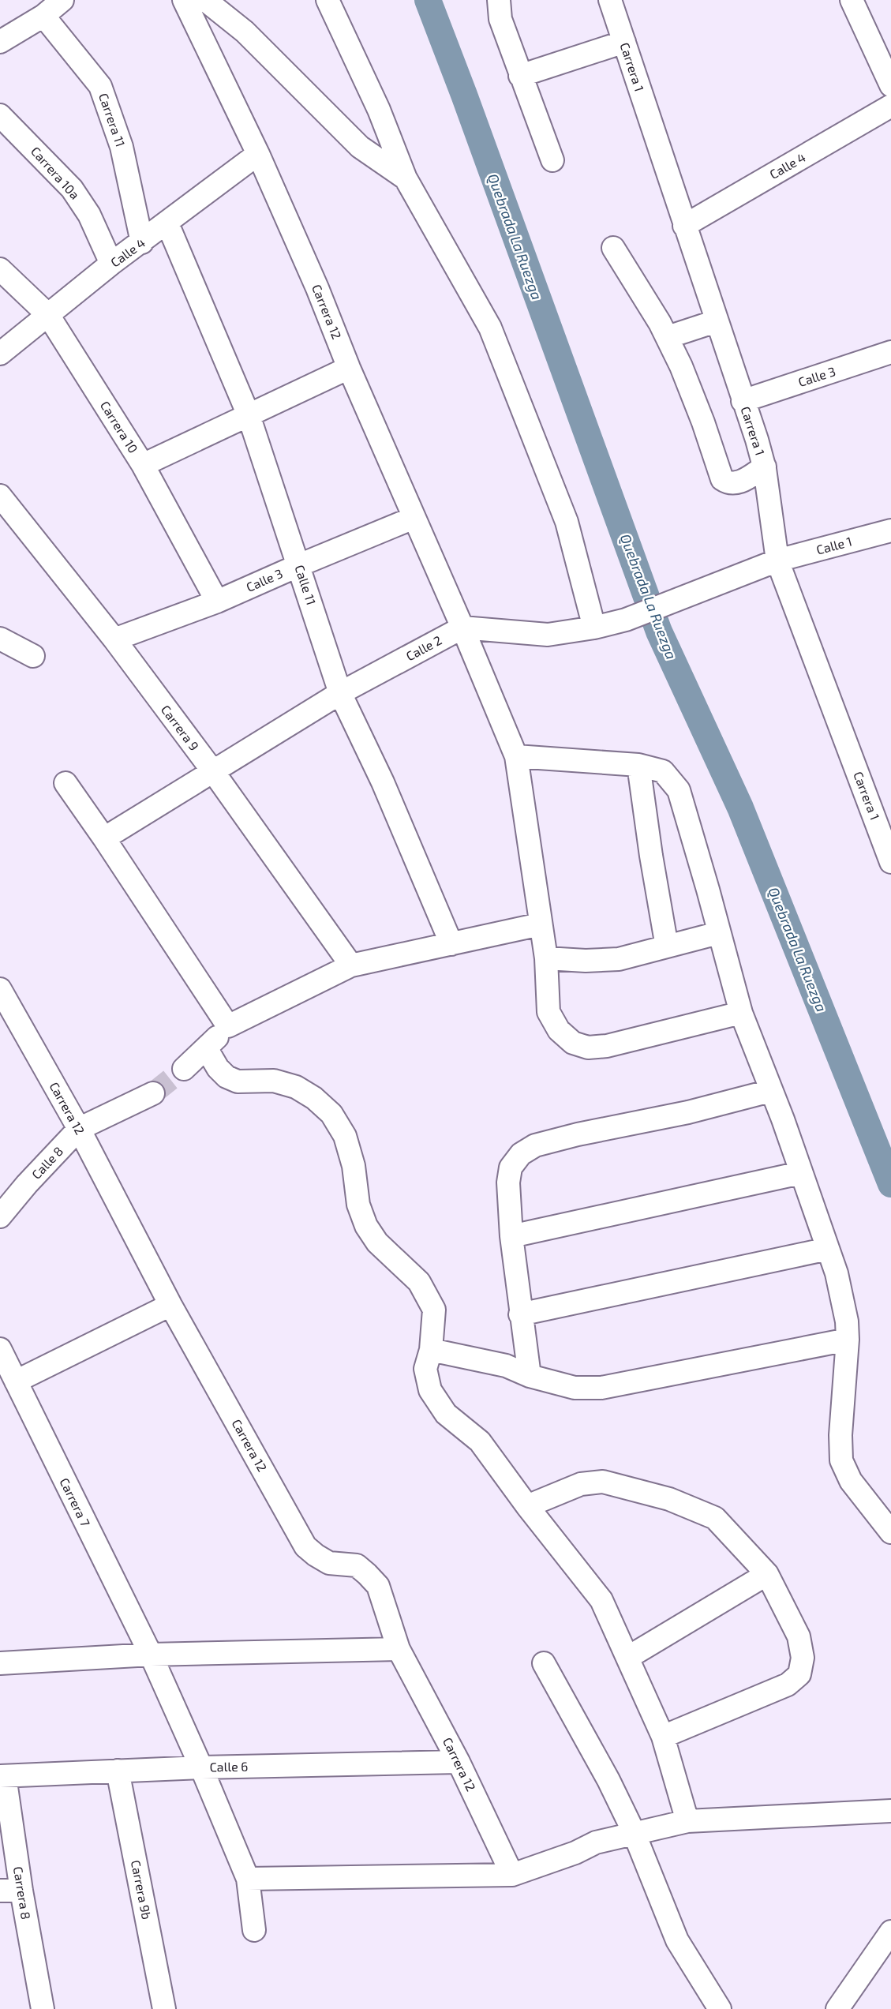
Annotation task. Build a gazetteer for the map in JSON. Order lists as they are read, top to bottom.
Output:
{
  "streets": {
    "street": [
      "Carrera 1",
      "Carrera 11",
      "Calle 4",
      "Carrera 10a",
      "Carrera 12",
      "Calle 3",
      "Carrera 10",
      "Calle 1",
      "Calle 11",
      "Calle 2",
      "Carrera 9",
      "Calle 8",
      "Carrera 7",
      "Calle 6",
      "Carrera 9b",
      "Carrera 8"
    ]
  },
  "crossings": [
    ["Carrera 1", "Calle 4"],
    ["Carrera 1", "Calle 3"],
    ["Carrera 1", "Calle 1"],
    ["Carrera 11", "Calle 4"],
    ["Calle 4", "Carrera 10a"],
    ["Calle 4", "Carrera 12"],
    ["Calle 4", "Carrera 10"],
    ["Calle 4", "Calle 11"],
    ["Carrera 12", "Calle 3"],
    ["Carrera 12", "Calle 2"],
    ["Carrera 12", "Calle 8"],
    ["Carrera 12", "Calle 6"],
    ["Calle 3", "Carrera 10"],
    ["Calle 3", "Calle 11"],
    ["Calle 3", "Carrera 9"],
    ["Calle 11", "Calle 2"],
    ["Calle 2", "Carrera 9"],
    ["Carrera 7", "Calle 6"],
    ["Calle 6", "Carrera 9b"],
    ["Calle 6", "Carrera 8"]
  ],
  "water": ["Quebrada La Ruezga"]
}
